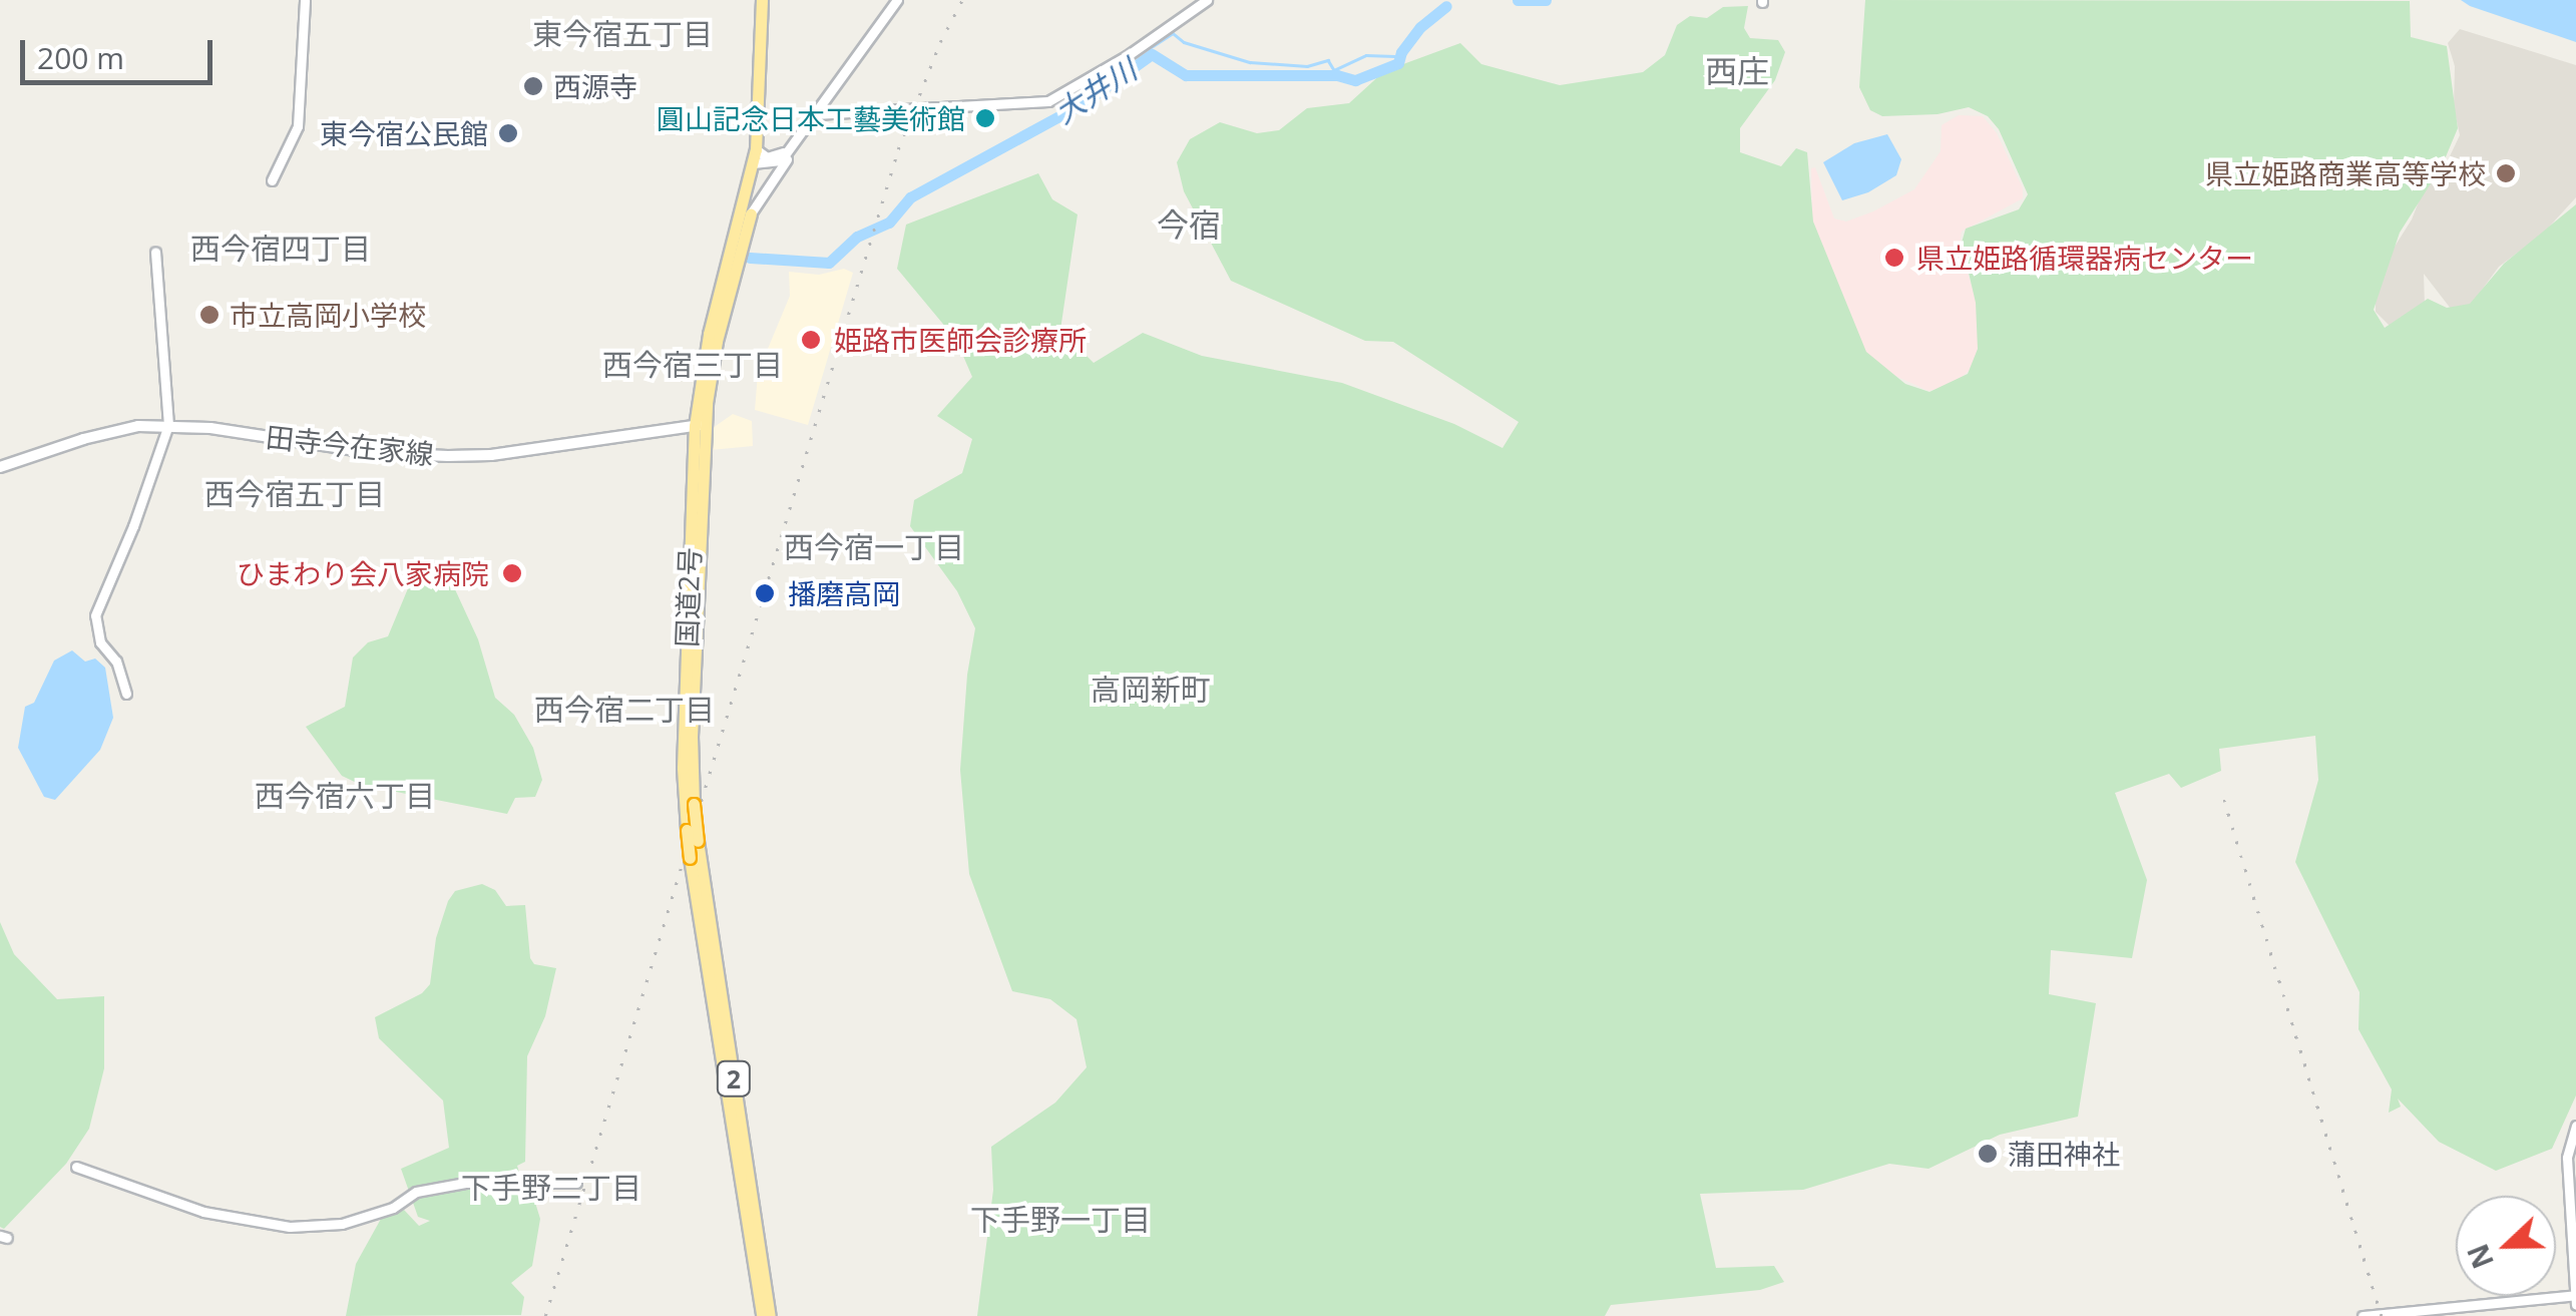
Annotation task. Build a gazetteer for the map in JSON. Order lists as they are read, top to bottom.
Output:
{
  "streets": {
    "highway": ["国道2号", "2"],
    "main road": ["田寺今在家線"]
  },
  "crossings": [
    ["田寺今在家線", "国道2号"]
  ],
  "districts": [
    "東今宿五丁目",
    "西庄",
    "今宿",
    "西今宿四丁目",
    "西今宿三丁目",
    "西今宿五丁目",
    "西今宿一丁目",
    "高岡新町",
    "西今宿二丁目",
    "西今宿六丁目",
    "下手野二丁目",
    "下手野一丁目"
  ],
  "water": ["大井川"],
  "places": [
    "西源寺",
    "圓山記念日本工藝美術館",
    "東今宿公民館",
    "県立姫路商業高等学校",
    "県立姫路循環器病センター",
    "市立高岡小学校",
    "姫路市医師会診療所",
    "ひまわり会八家病院",
    "播磨高岡",
    "蒲田神社"
  ],
  "scale_bar": "200 m",
  "north": "left"
}
